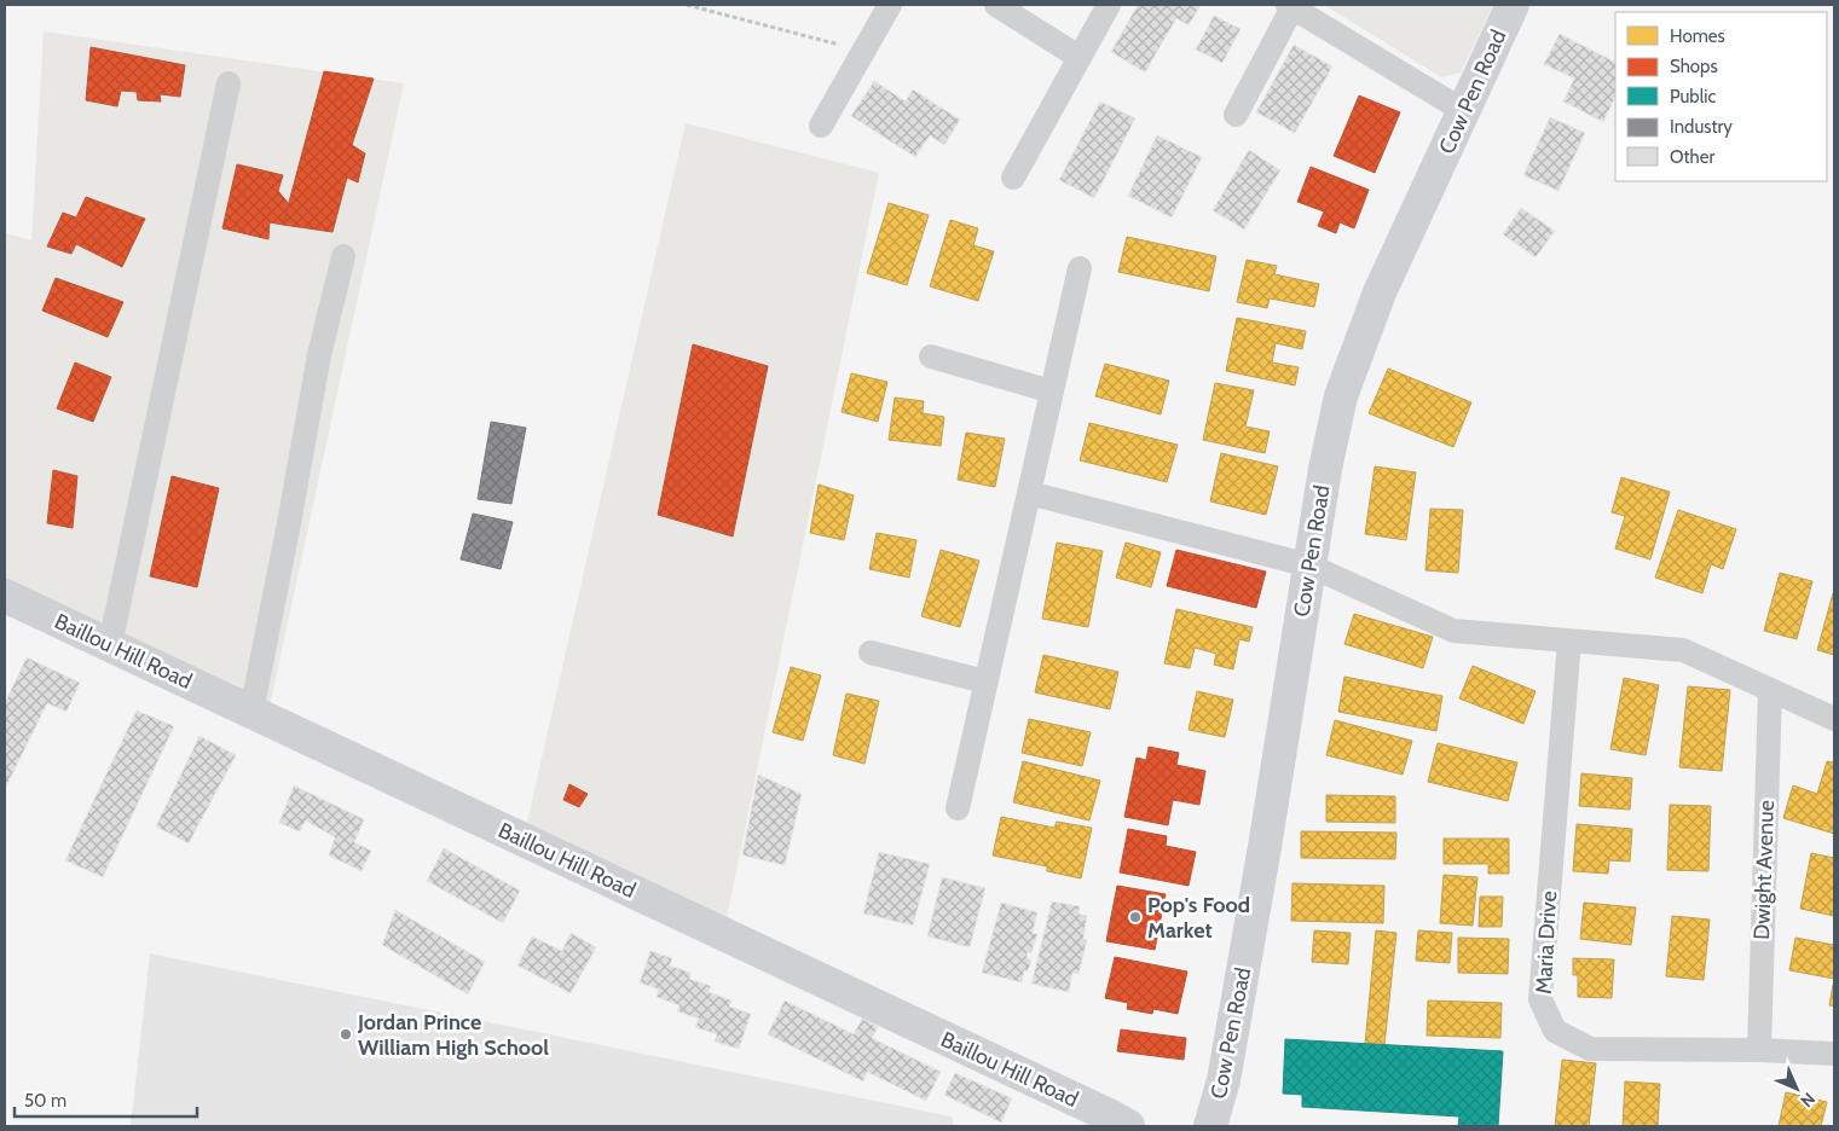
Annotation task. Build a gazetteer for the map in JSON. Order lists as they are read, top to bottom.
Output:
{
  "streets": {
    "main road": ["Cow Pen Road", "Baillou Hill Road"],
    "street": ["Dwight Avenue", "Maria Drive"]
  },
  "crossings": [
    ["Dwight Avenue", "Maria Drive"]
  ],
  "places": ["Pop's Food Market", "Jordan Prince William High School"],
  "legend": [
    "Homes",
    "Shops",
    "Public",
    "Industry",
    "Other"
  ],
  "scale_bar": "50 m",
  "north": "bottom right"
}
